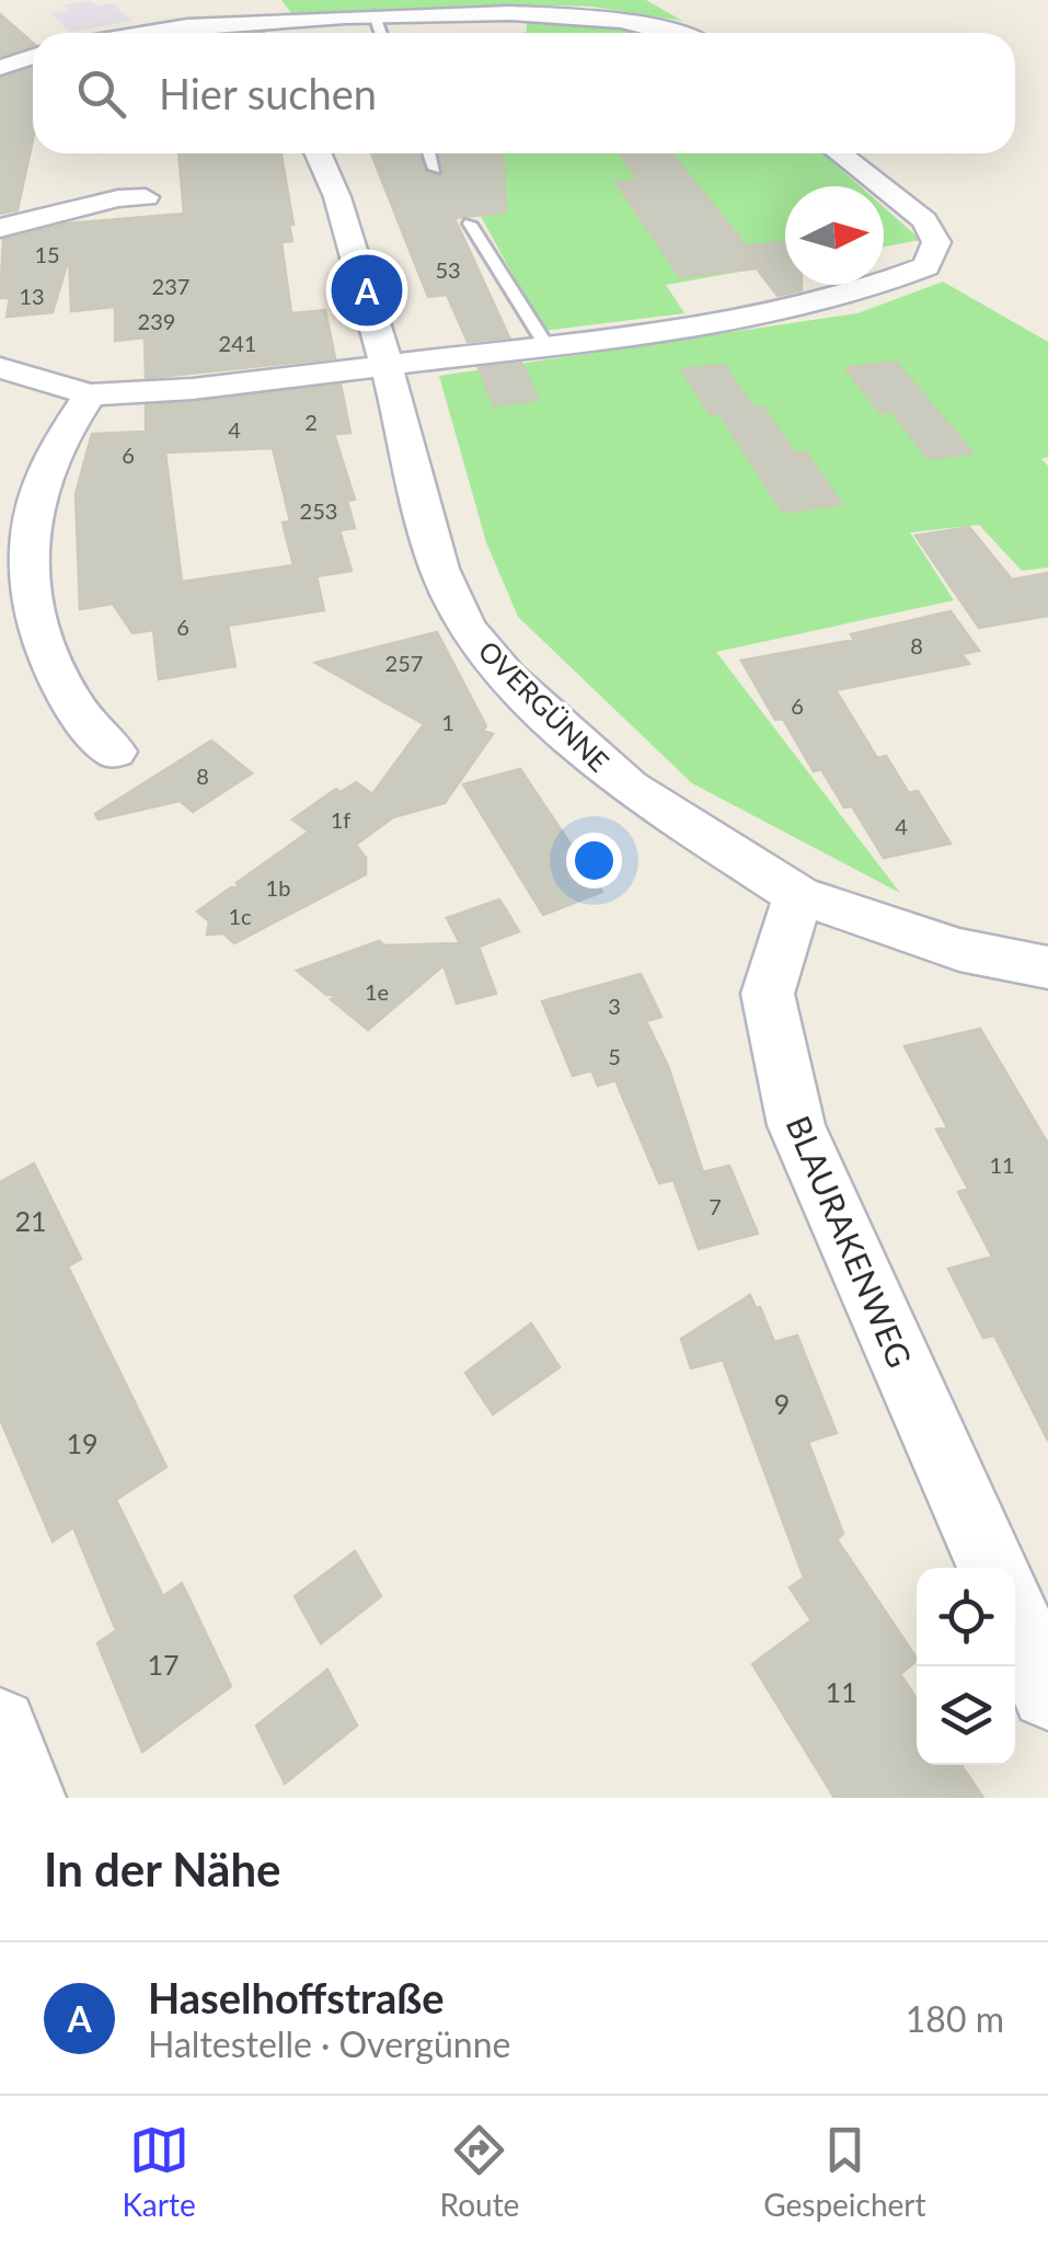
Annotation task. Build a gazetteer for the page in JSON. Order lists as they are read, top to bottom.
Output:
{
  "streets": {
    "street": ["OVERGÜNNE", "BLAURAKENWEG"]
  },
  "crossings": [
    ["OVERGÜNNE", "BLAURAKENWEG"]
  ],
  "house_numbers": [
    "15",
    "53",
    "237",
    "13",
    "239",
    "241",
    "2",
    "4",
    "6",
    "253",
    "6",
    "8",
    "257",
    "6",
    "1",
    "8",
    "1f",
    "4",
    "1b",
    "1c",
    "1e",
    "3",
    "5",
    "11",
    "7",
    "21",
    "9",
    "19",
    "17",
    "11"
  ],
  "north": "right",
  "page": {
    "search": "Hier suchen",
    "pins": "A",
    "heading": "In der Nähe",
    "list": [
      {
        "mark": "A",
        "name": "Haselhoffstraße",
        "note": "Haltestelle · Overgünne",
        "value": "180 m"
      }
    ],
    "nav": ["Karte", "Route", "Gespeichert"]
  }
}
